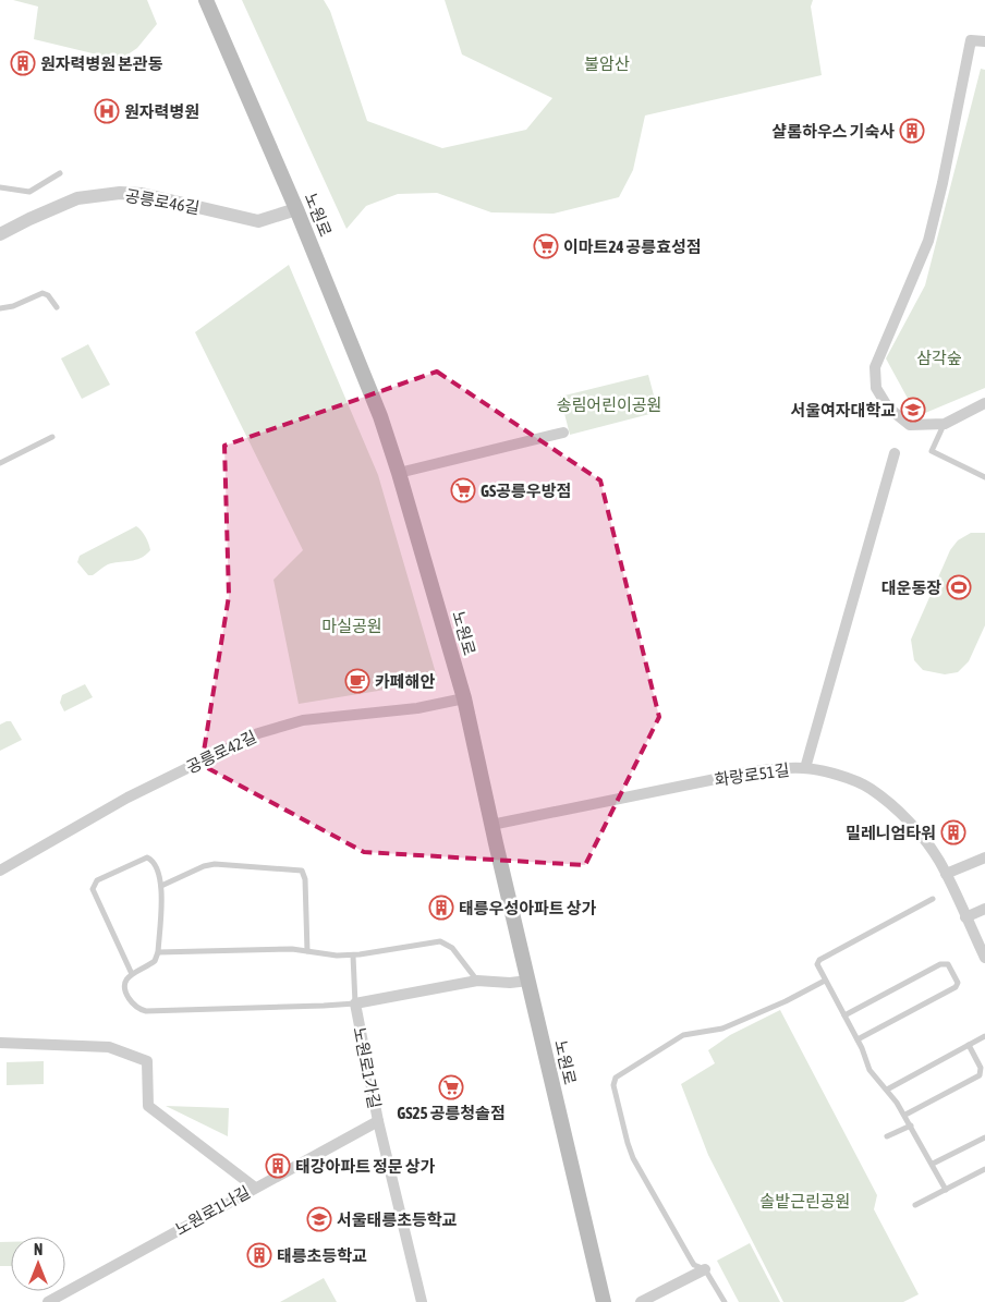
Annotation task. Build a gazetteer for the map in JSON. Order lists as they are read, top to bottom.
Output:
{
  "streets": {
    "main road": ["노원로"],
    "street": [
      "공릉로46길",
      "공릉로42길",
      "화랑로51길",
      "노원로1가길",
      "노원로1나길"
    ]
  },
  "crossings": [
    ["공릉로46길", "노원로"],
    ["노원로", "공릉로42길"],
    ["노원로", "화랑로51길"],
    ["노원로", "노원로1가길"],
    ["노원로1가길", "노원로1나길"]
  ],
  "parks": [
    "불암산",
    "삼각숲",
    "송림어린이공원",
    "마실공원",
    "솔밭근린공원"
  ],
  "places": {
    "building": [
      "원자력병원 본관동",
      "샬롬하우스 기숙사",
      "밀레니엄타워",
      "태릉우성아파트 상가",
      "태강아파트 정문 상가",
      "태릉초등학교"
    ],
    "hospital": ["원자력병원"],
    "supermarket": ["이마트24 공릉효성점", "GS공릉우방점", "GS25 공릉청솔점"],
    "school or university": ["서울여자대학교", "서울태릉초등학교"],
    "sports": ["대운동장"],
    "cafe": ["카페해안"]
  },
  "north": "top"
}
